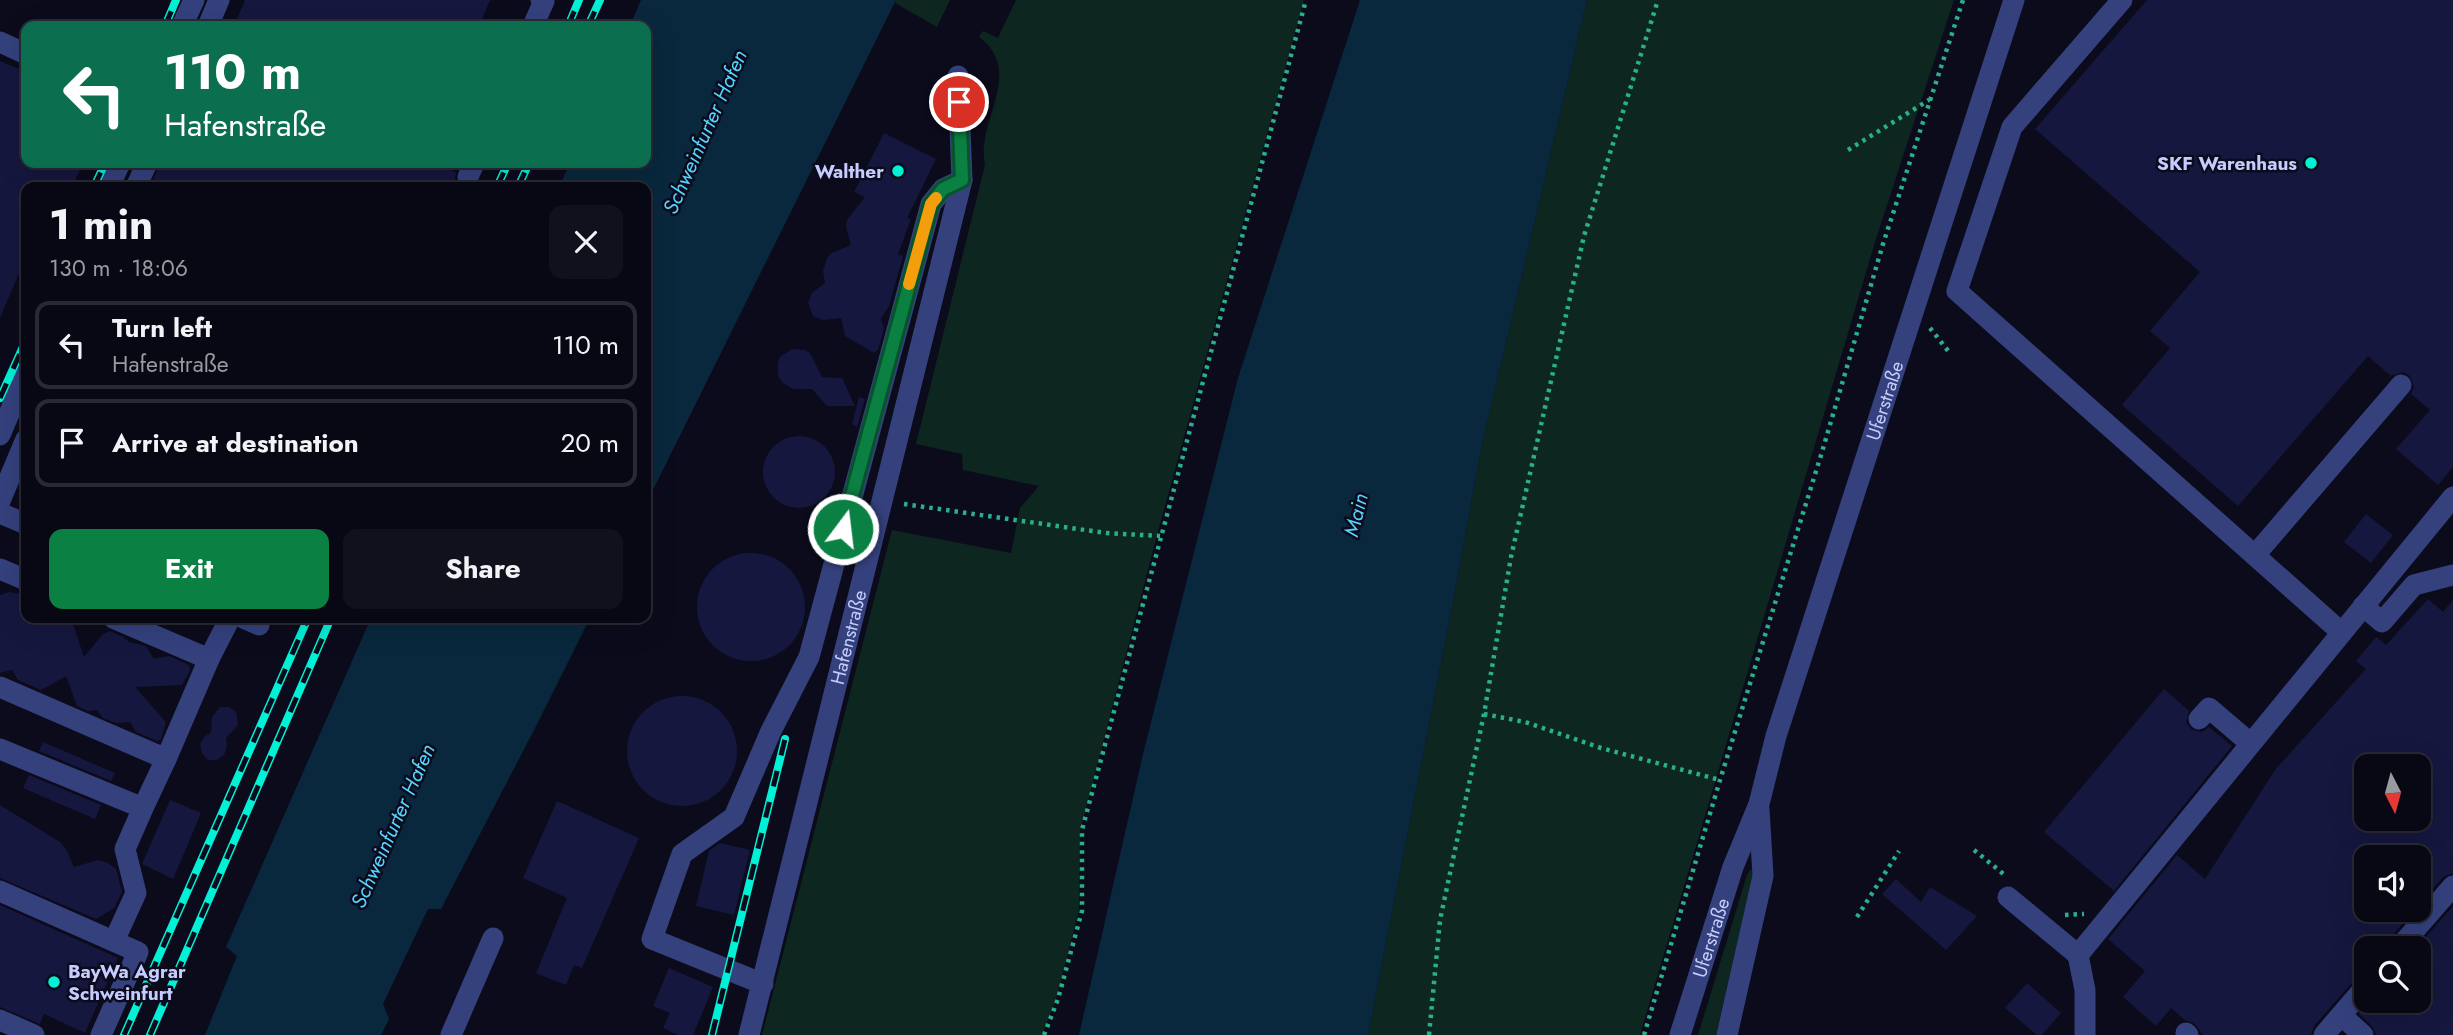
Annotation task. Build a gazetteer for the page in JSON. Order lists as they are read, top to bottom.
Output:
{
  "streets": {
    "street": ["Uferstraße", "Hafenstraße"]
  },
  "water": ["Schweinfurter Hafen", "Main"],
  "places": ["SKF Warenhaus", "Walther", "BayWa Agrar Schweinfurt"],
  "north": "bottom",
  "page": {
    "turn": ["110 m", "Hafenstraße"],
    "heading": ["1 min", "130 m · 18:06"],
    "list": [
      {
        "name": "Turn left",
        "note": "Hafenstraße",
        "value": "110 m"
      },
      {
        "name": "Arrive at destination",
        "value": "20 m"
      }
    ],
    "buttons": ["Exit", "Share"]
  }
}
